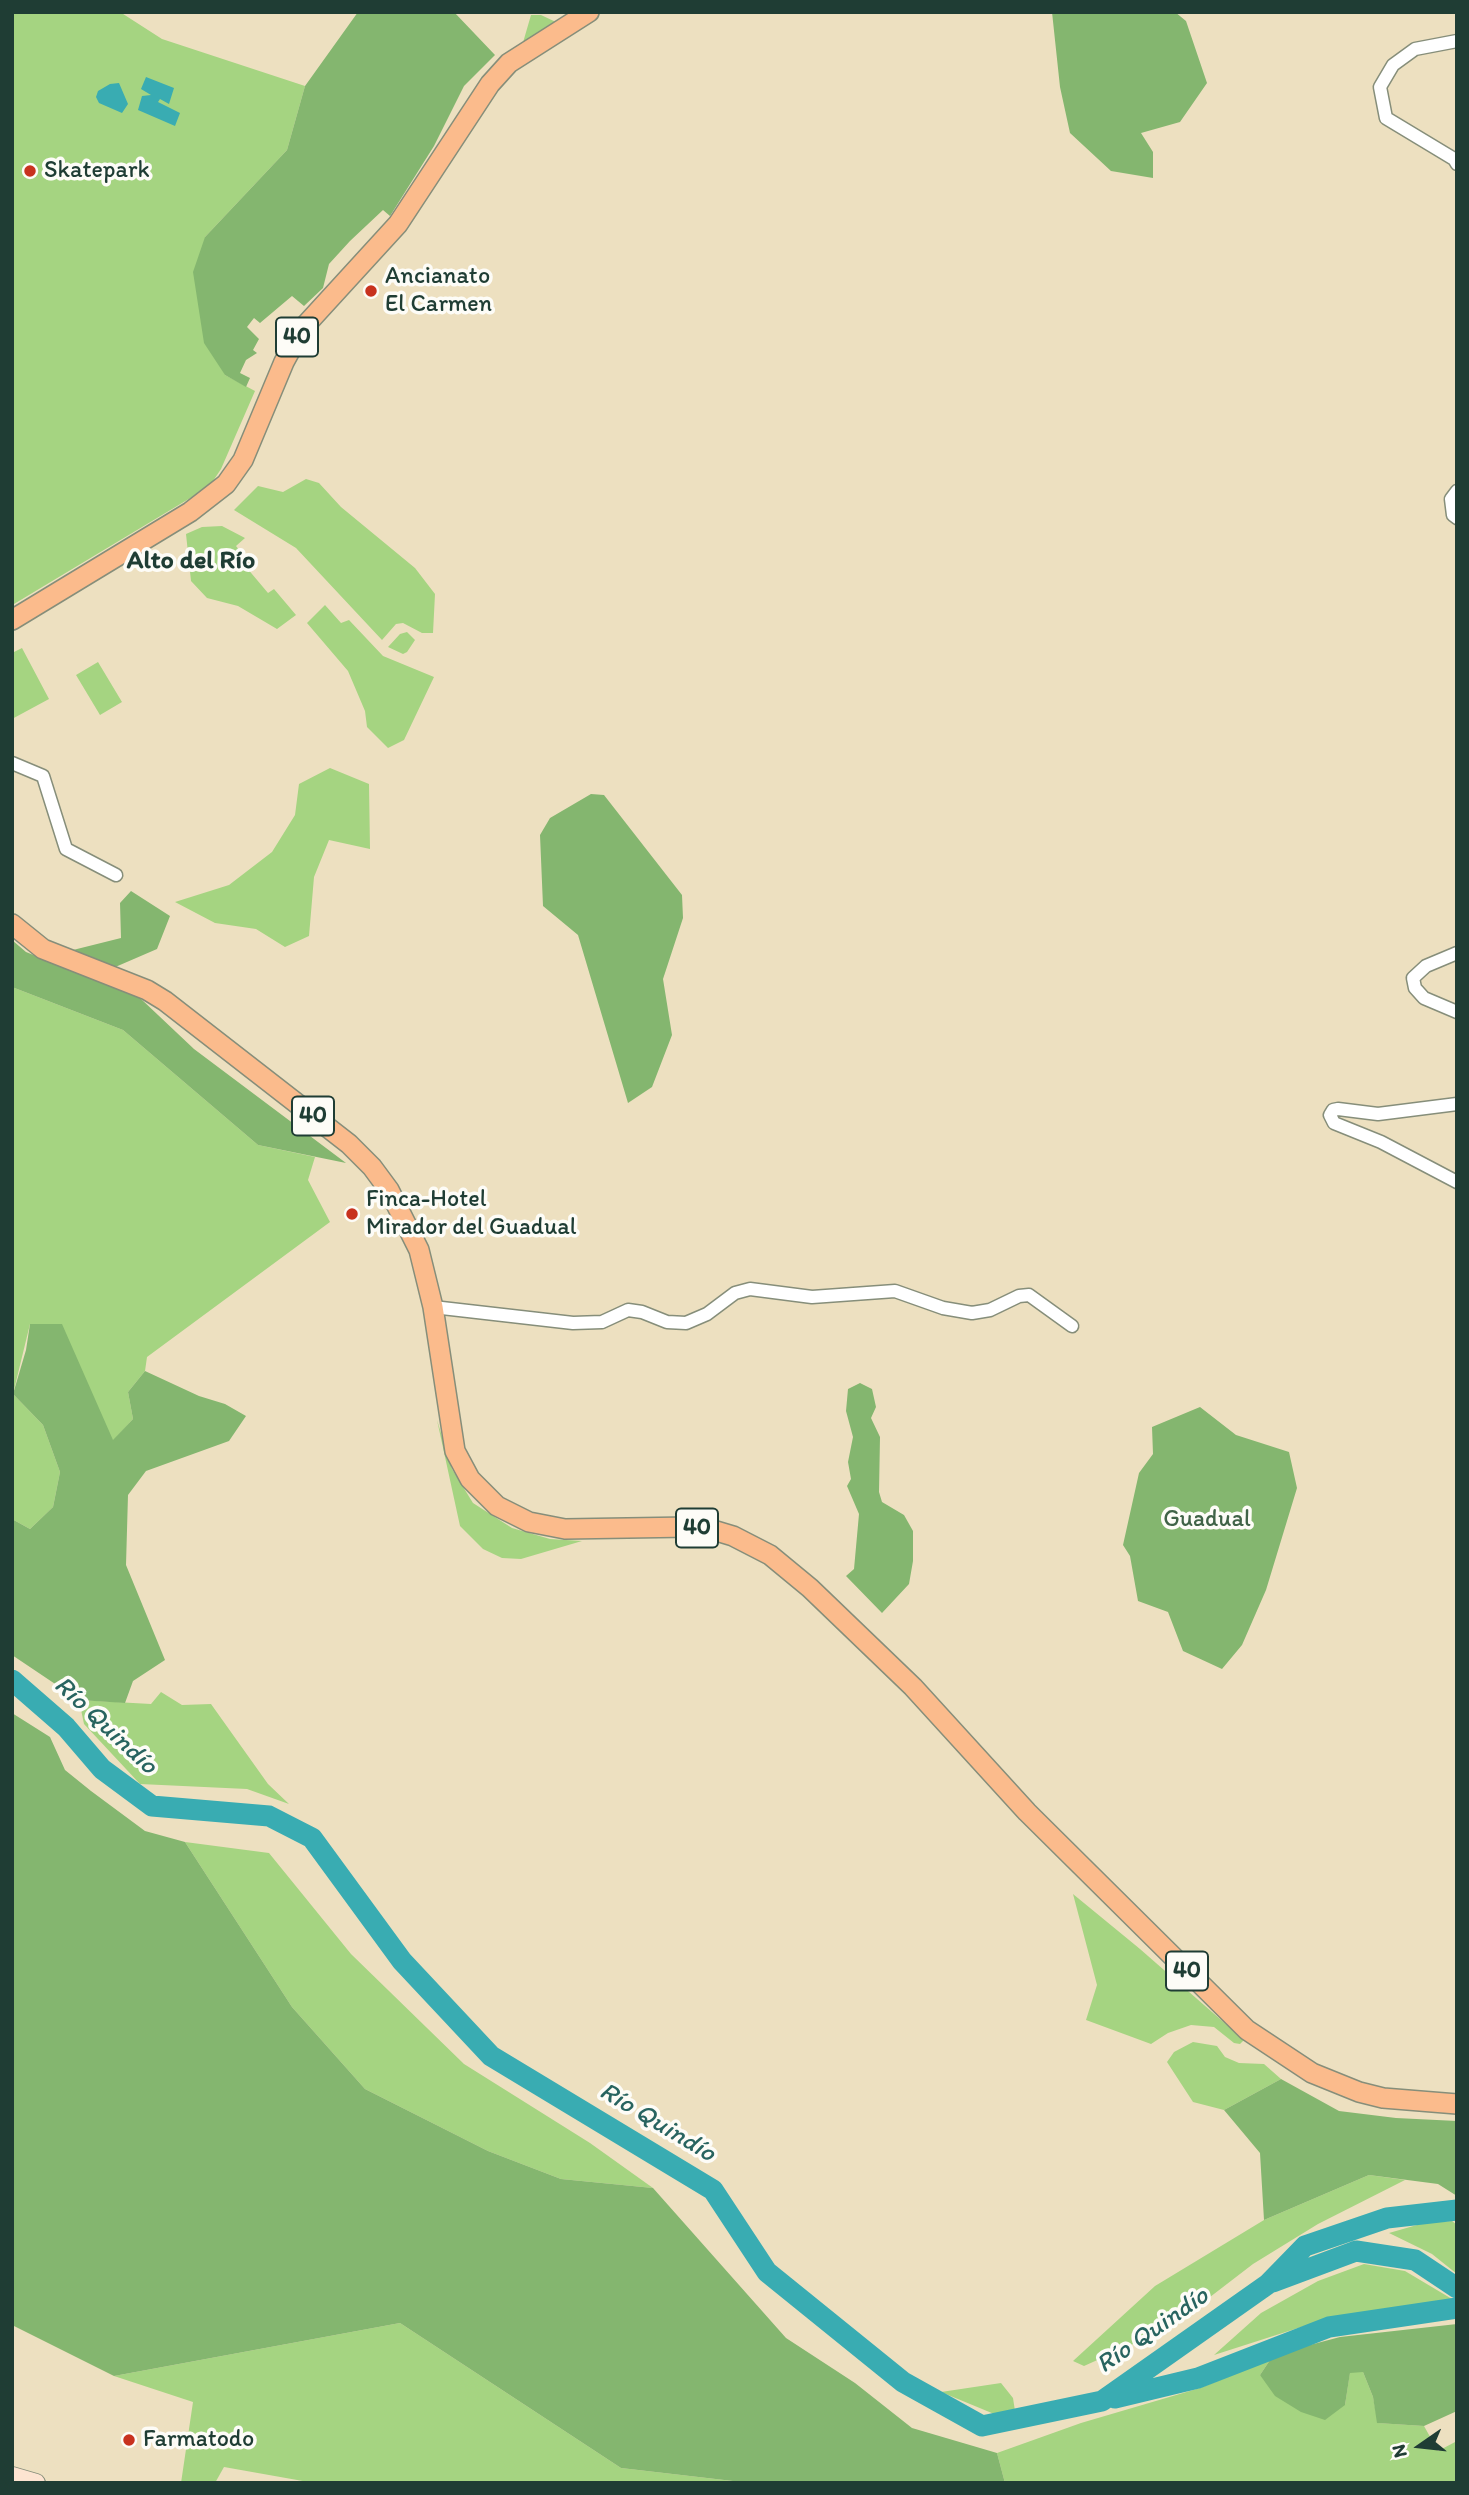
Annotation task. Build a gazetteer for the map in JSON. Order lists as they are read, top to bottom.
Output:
{
  "streets": {
    "main road": ["40"]
  },
  "districts": ["Alto del Río"],
  "water": ["Río Quindío"],
  "parks": ["Guadual"],
  "places": [
    "Skatepark",
    "Ancianato El Carmen",
    "Finca-Hotel Mirador del Guadual",
    "Farmatodo"
  ],
  "north": "left"
}
